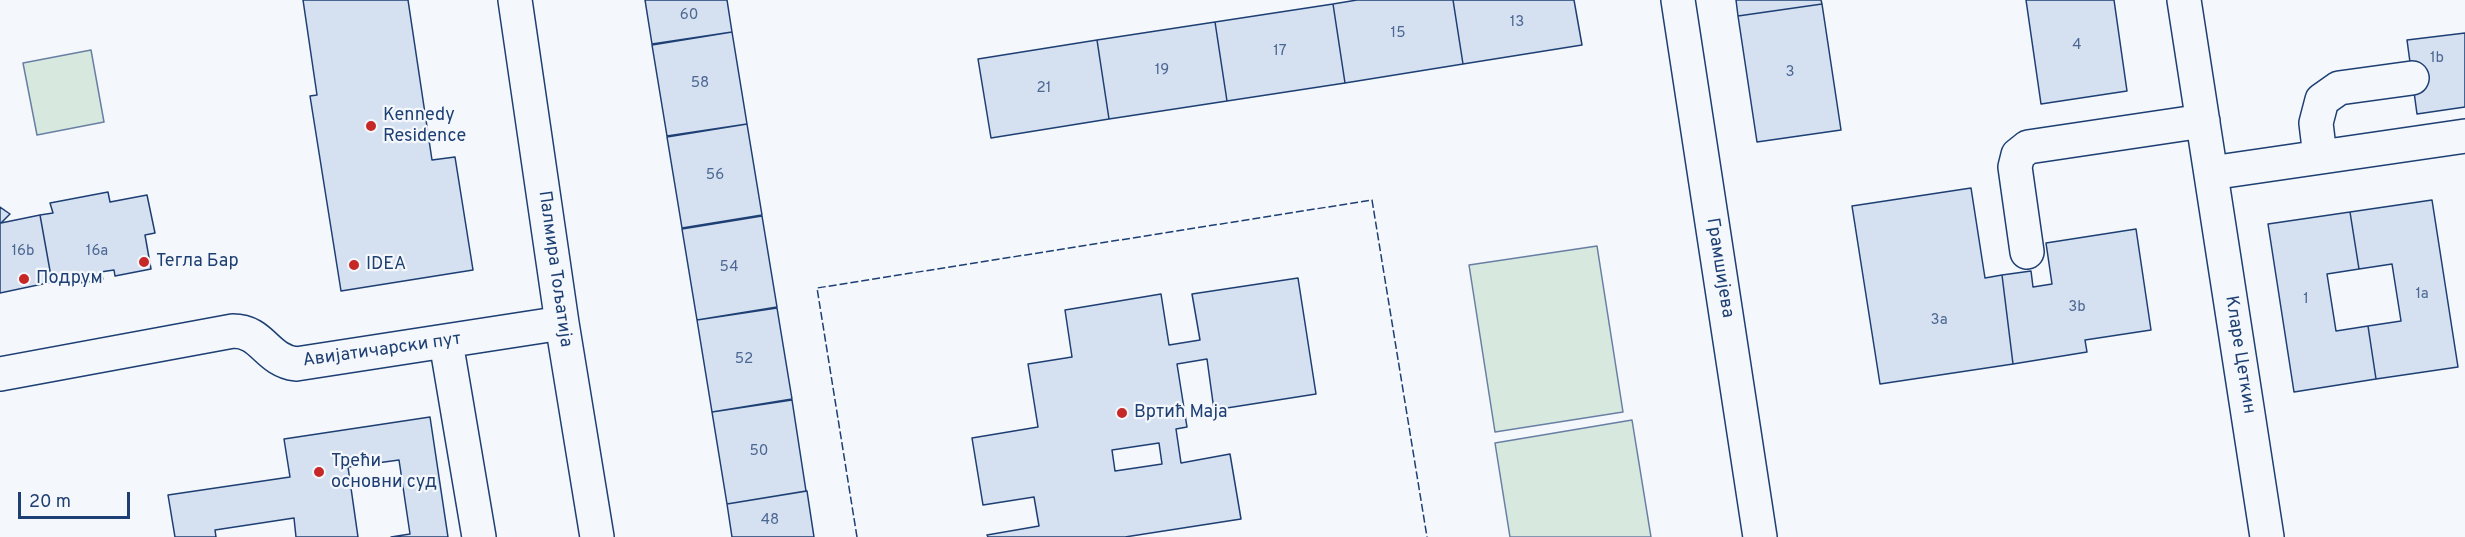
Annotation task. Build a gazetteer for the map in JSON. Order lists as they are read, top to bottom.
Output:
{
  "streets": {
    "street": [
      "Грамшијева",
      "Палмира Тољатија",
      "Авијатичарски пут",
      "Кларе Цеткин"
    ]
  },
  "crossings": [
    ["Палмира Тољатија", "Авијатичарски пут"]
  ],
  "places": [
    "Kennedy Residence",
    "Тегла Бар",
    "IDEA",
    "Подрум",
    "Вртић Маја",
    "Трећи основни суд"
  ],
  "house_numbers": [
    "60",
    "13",
    "15",
    "4",
    "17",
    "1b",
    "19",
    "3",
    "58",
    "21",
    "56",
    "16b",
    "16a",
    "54",
    "1a",
    "1",
    "3b",
    "3a",
    "52",
    "50",
    "48"
  ],
  "scale_bar": "20 m"
}
